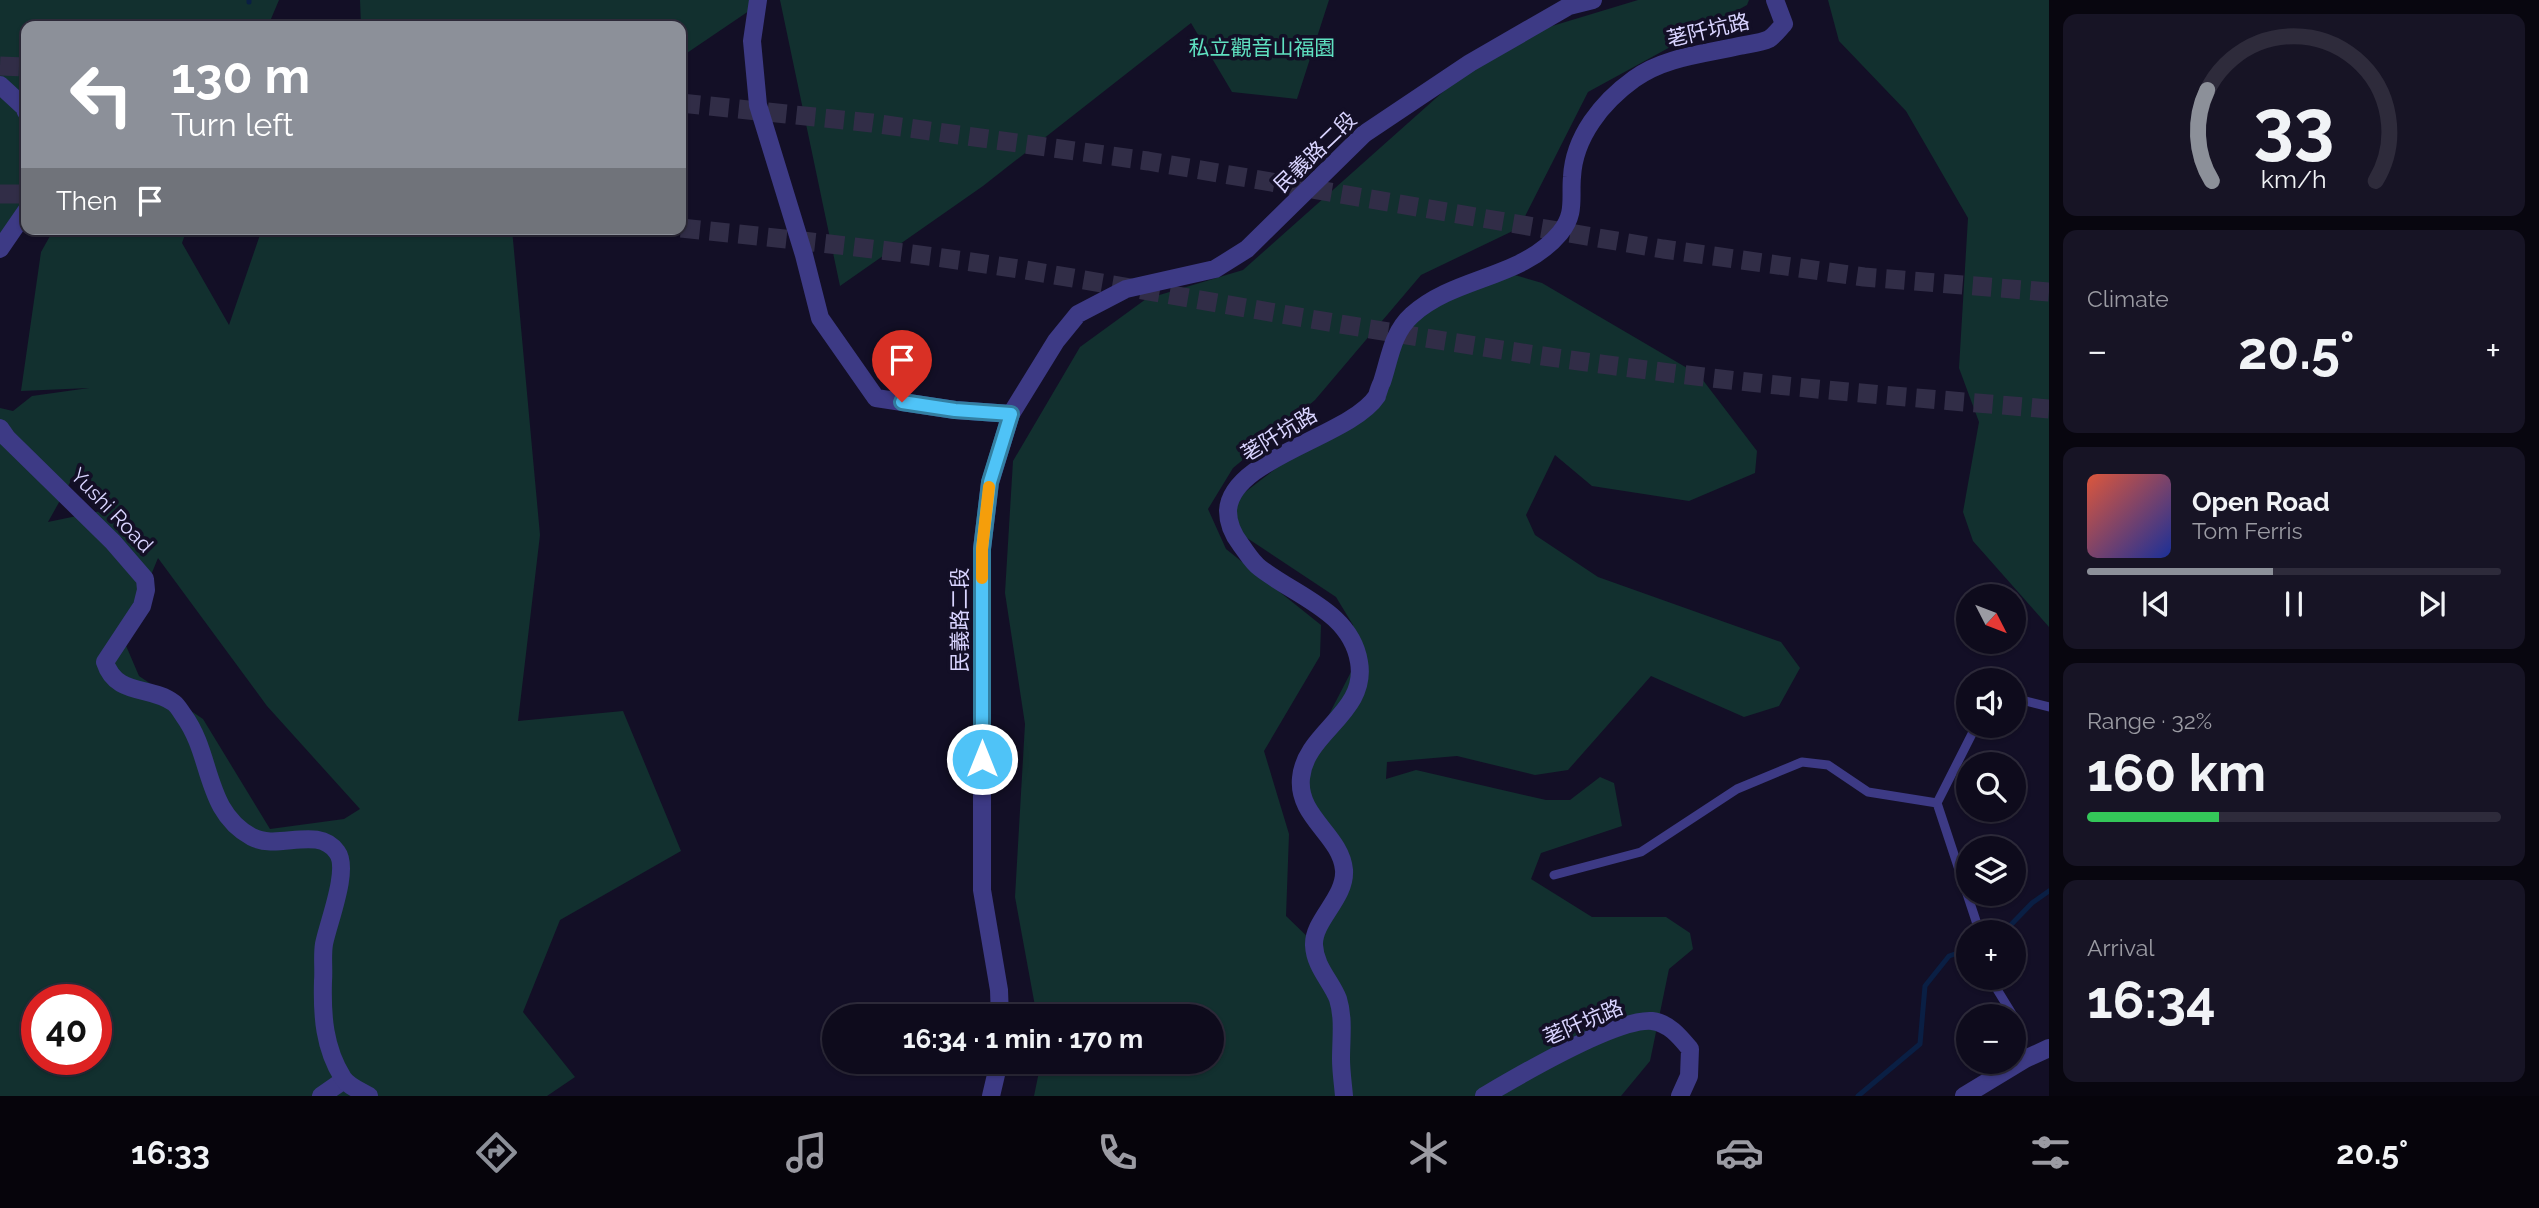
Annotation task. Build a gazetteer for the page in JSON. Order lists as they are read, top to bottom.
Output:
{
  "streets": {
    "street": ["荖阡坑路", "民義路二段", "Yushi Road"]
  },
  "parks": ["私立觀音山福園"],
  "north": "bottom right",
  "page": {
    "turn": ["130 m", "Turn left"],
    "then": "Then",
    "tile": [
      "Climate",
      ["Range · 32%", "160 km"],
      ["Arrival", "16:34"]
    ],
    "heat": ["−", "20.5°", "+"],
    "song": ["Open Road", "Tom Ferris"],
    "map_buttons": ["+", "−"],
    "limit": "40",
    "trip": "16:34 · 1 min · 170 m",
    "tabs": ["16:33", "20.5°"],
    "gauge": ["33", "km/h"]
  }
}
